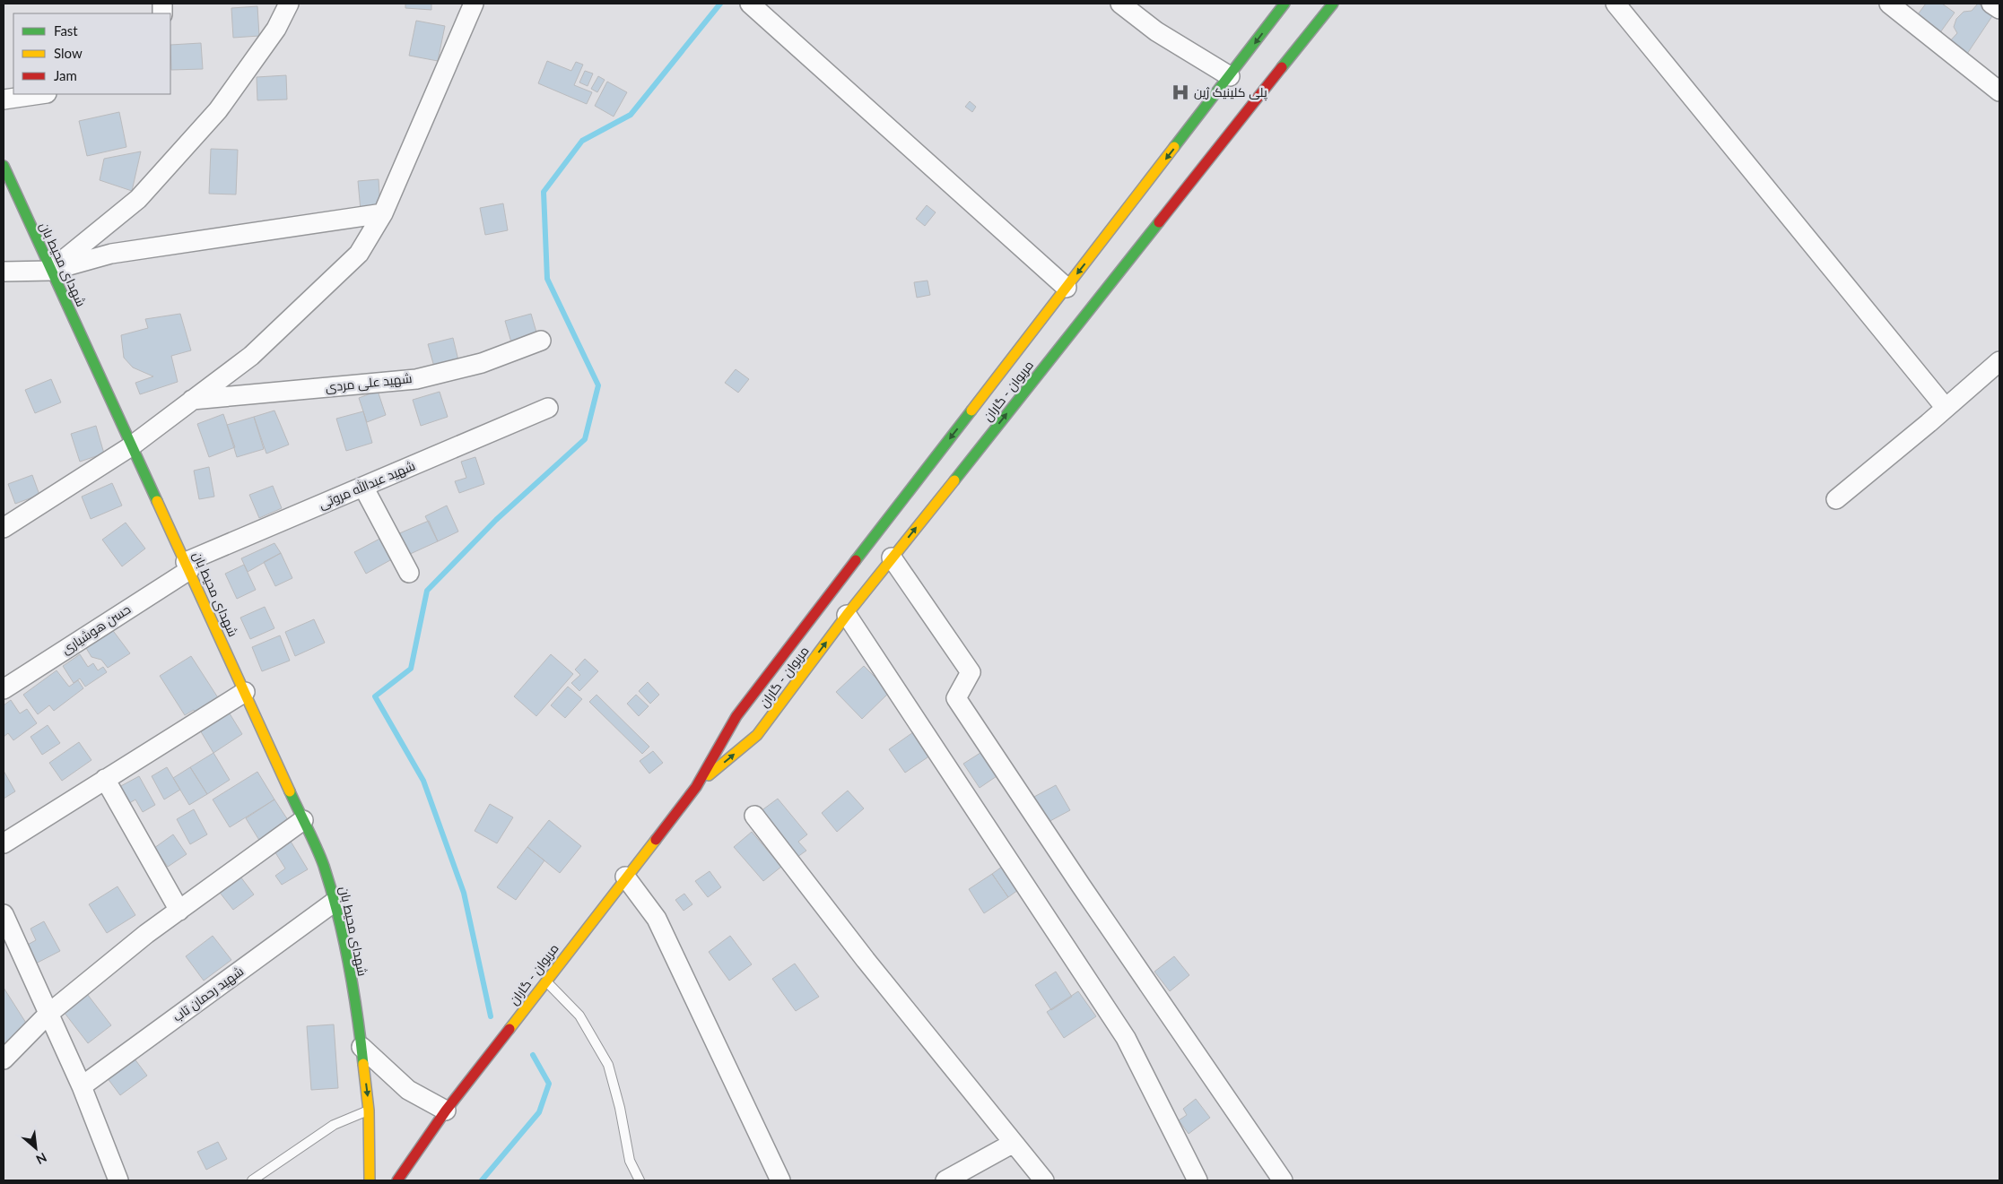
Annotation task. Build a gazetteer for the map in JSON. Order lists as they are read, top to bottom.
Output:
{
  "streets": {
    "main road": ["شهدای محیط بان", "مریوان - گاران"],
    "street": [
      "شهید علی مردی",
      "شهید عبدالله مروتی",
      "حسن هوشیاری",
      "شهید رحمان تاب"
    ]
  },
  "crossings": [
    ["شهدای محیط بان", "شهید عبدالله مروتی"],
    ["شهدای محیط بان", "حسن هوشیاری"],
    ["شهدای محیط بان", "شهید رحمان تاب"],
    ["شهید عبدالله مروتی", "حسن هوشیاری"]
  ],
  "places": {
    "hospital": ["پلی کلینیک ژین"]
  },
  "legend": ["Fast", "Slow", "Jam"],
  "north": "bottom right"
}
